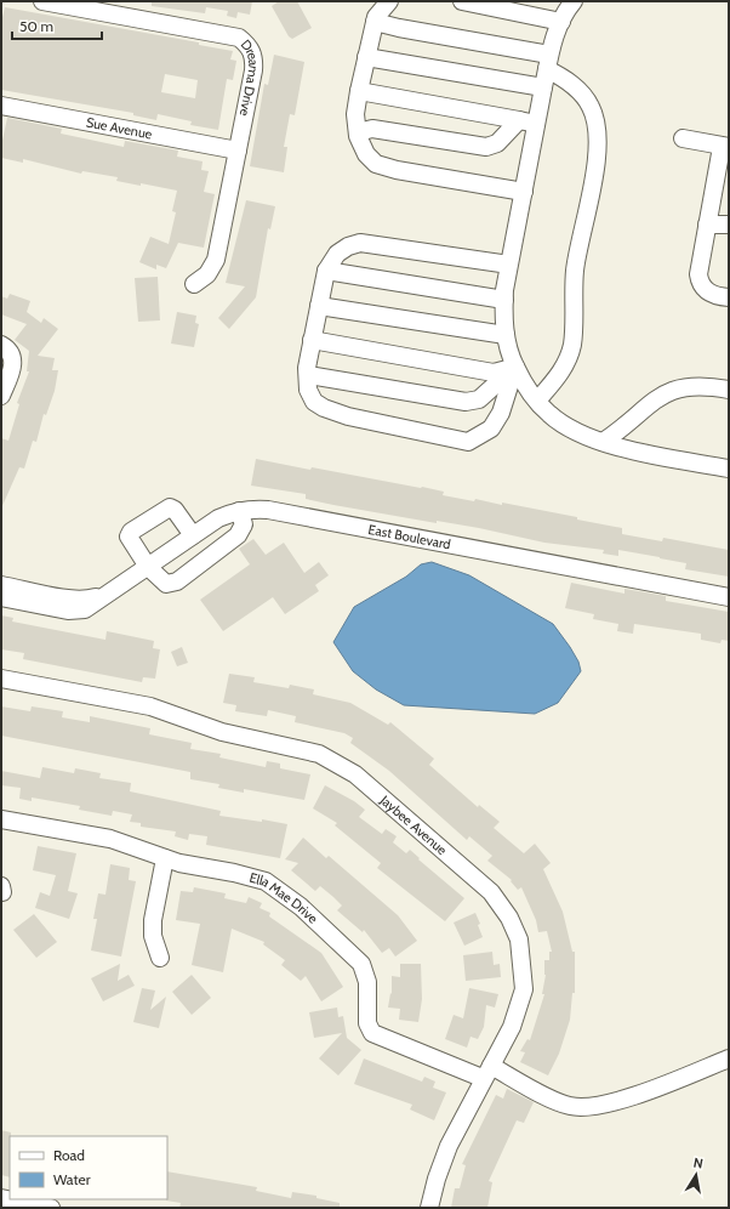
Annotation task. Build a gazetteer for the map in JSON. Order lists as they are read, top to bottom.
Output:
{
  "streets": {
    "street": [
      "Dreama Drive",
      "Sue Avenue",
      "East Boulevard",
      "Jaybee Avenue",
      "Ella Mae Drive"
    ]
  },
  "crossings": [
    ["Dreama Drive", "Sue Avenue"],
    ["Jaybee Avenue", "Ella Mae Drive"]
  ],
  "legend": ["Road", "Water"],
  "scale_bar": "50 m",
  "north": "top"
}
